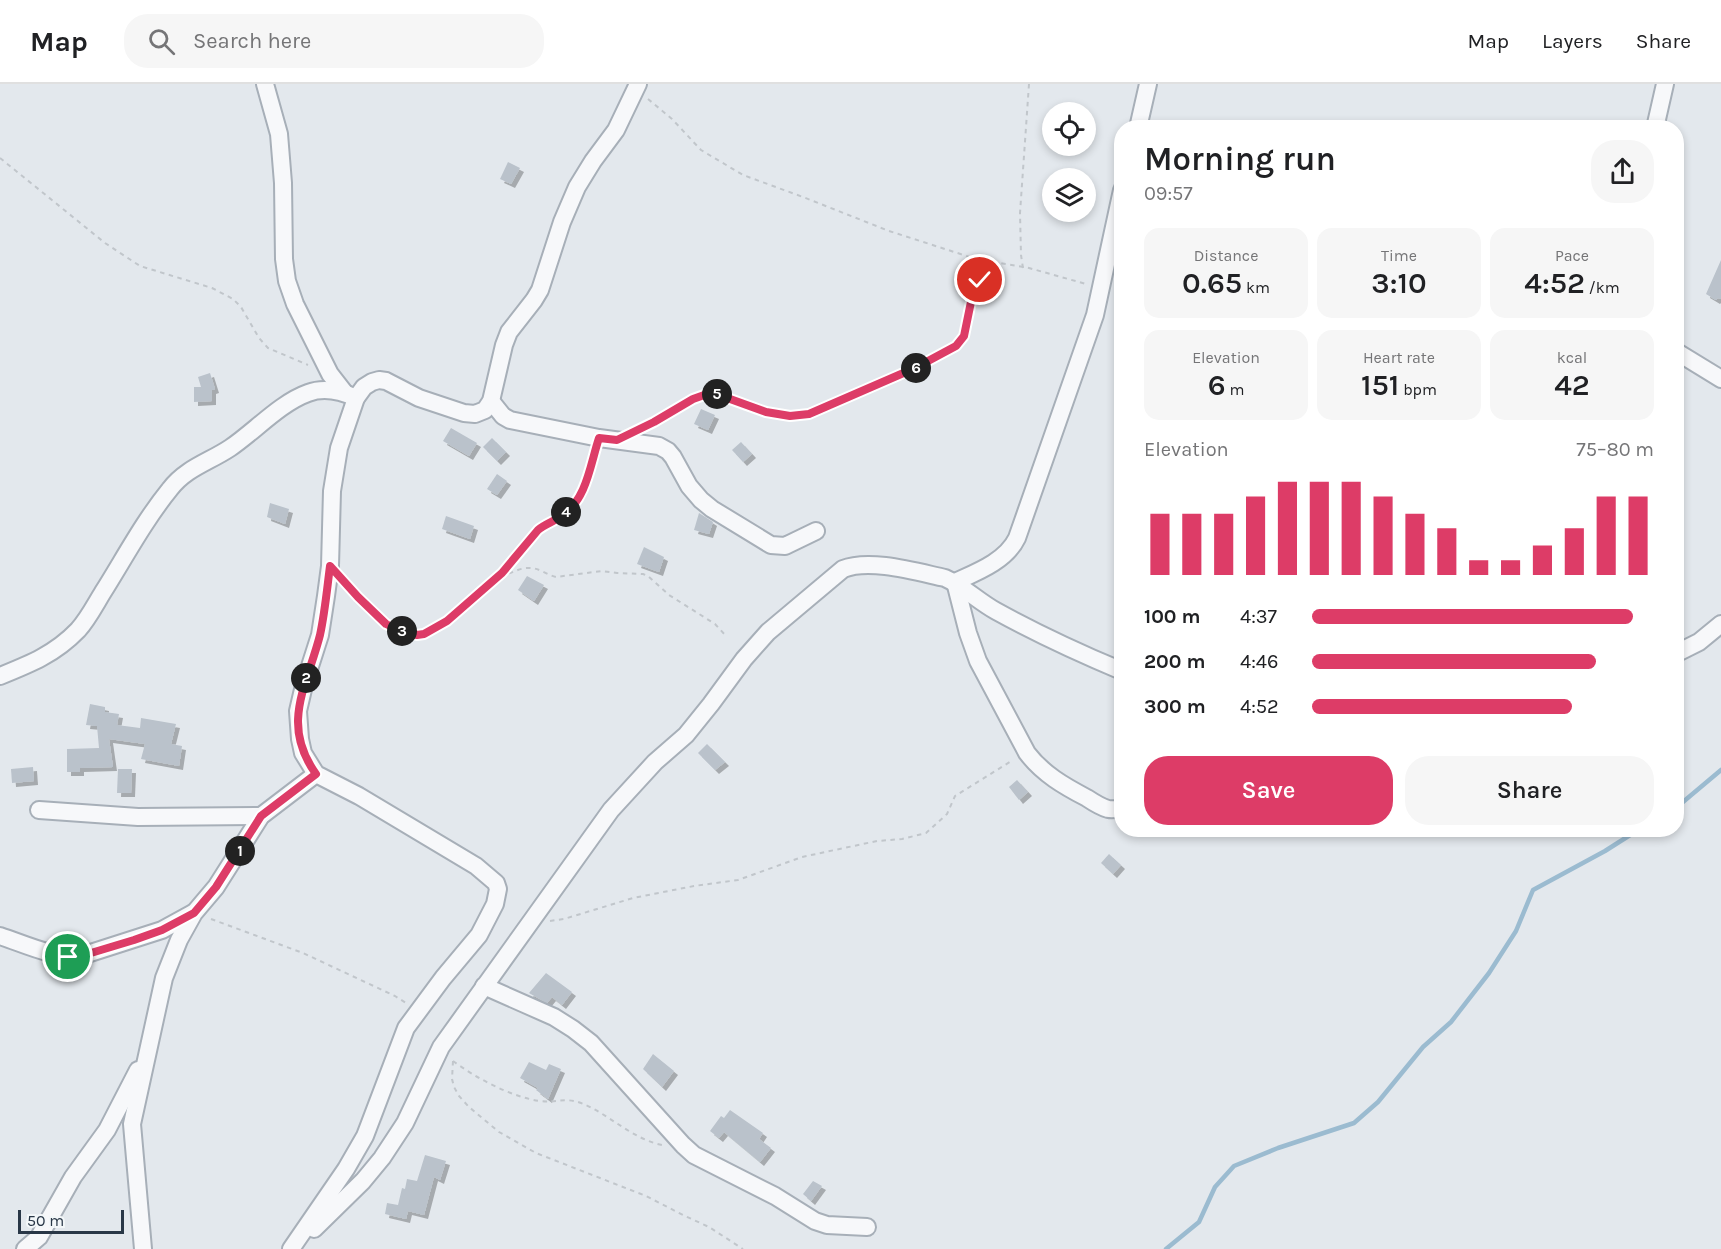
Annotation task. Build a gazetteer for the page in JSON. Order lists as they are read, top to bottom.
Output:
{
  "scale_bar": "50 m",
  "page": {
    "header": "Map",
    "search": "Search here",
    "nav": ["Map", "Layers", "Share"],
    "heading": ["Morning run", "09:57"],
    "stats": [
      ["Distance", "0.65 km"],
      ["Time", "3:10"],
      ["Pace", "4:52 /km"],
      ["Elevation", "6 m"],
      ["Heart rate", "151 bpm"],
      ["kcal", "42"]
    ],
    "pins": [
      "6",
      "5",
      "4",
      "3",
      "2",
      "1"
    ],
    "chart": ["Elevation", "75–80 m"],
    "list": [
      {
        "name": "100 m",
        "note": "4:37"
      },
      {
        "name": "200 m",
        "note": "4:46"
      },
      {
        "name": "300 m",
        "note": "4:52"
      }
    ],
    "buttons": ["Save", "Share"],
    "scale": "50 m"
  }
}
